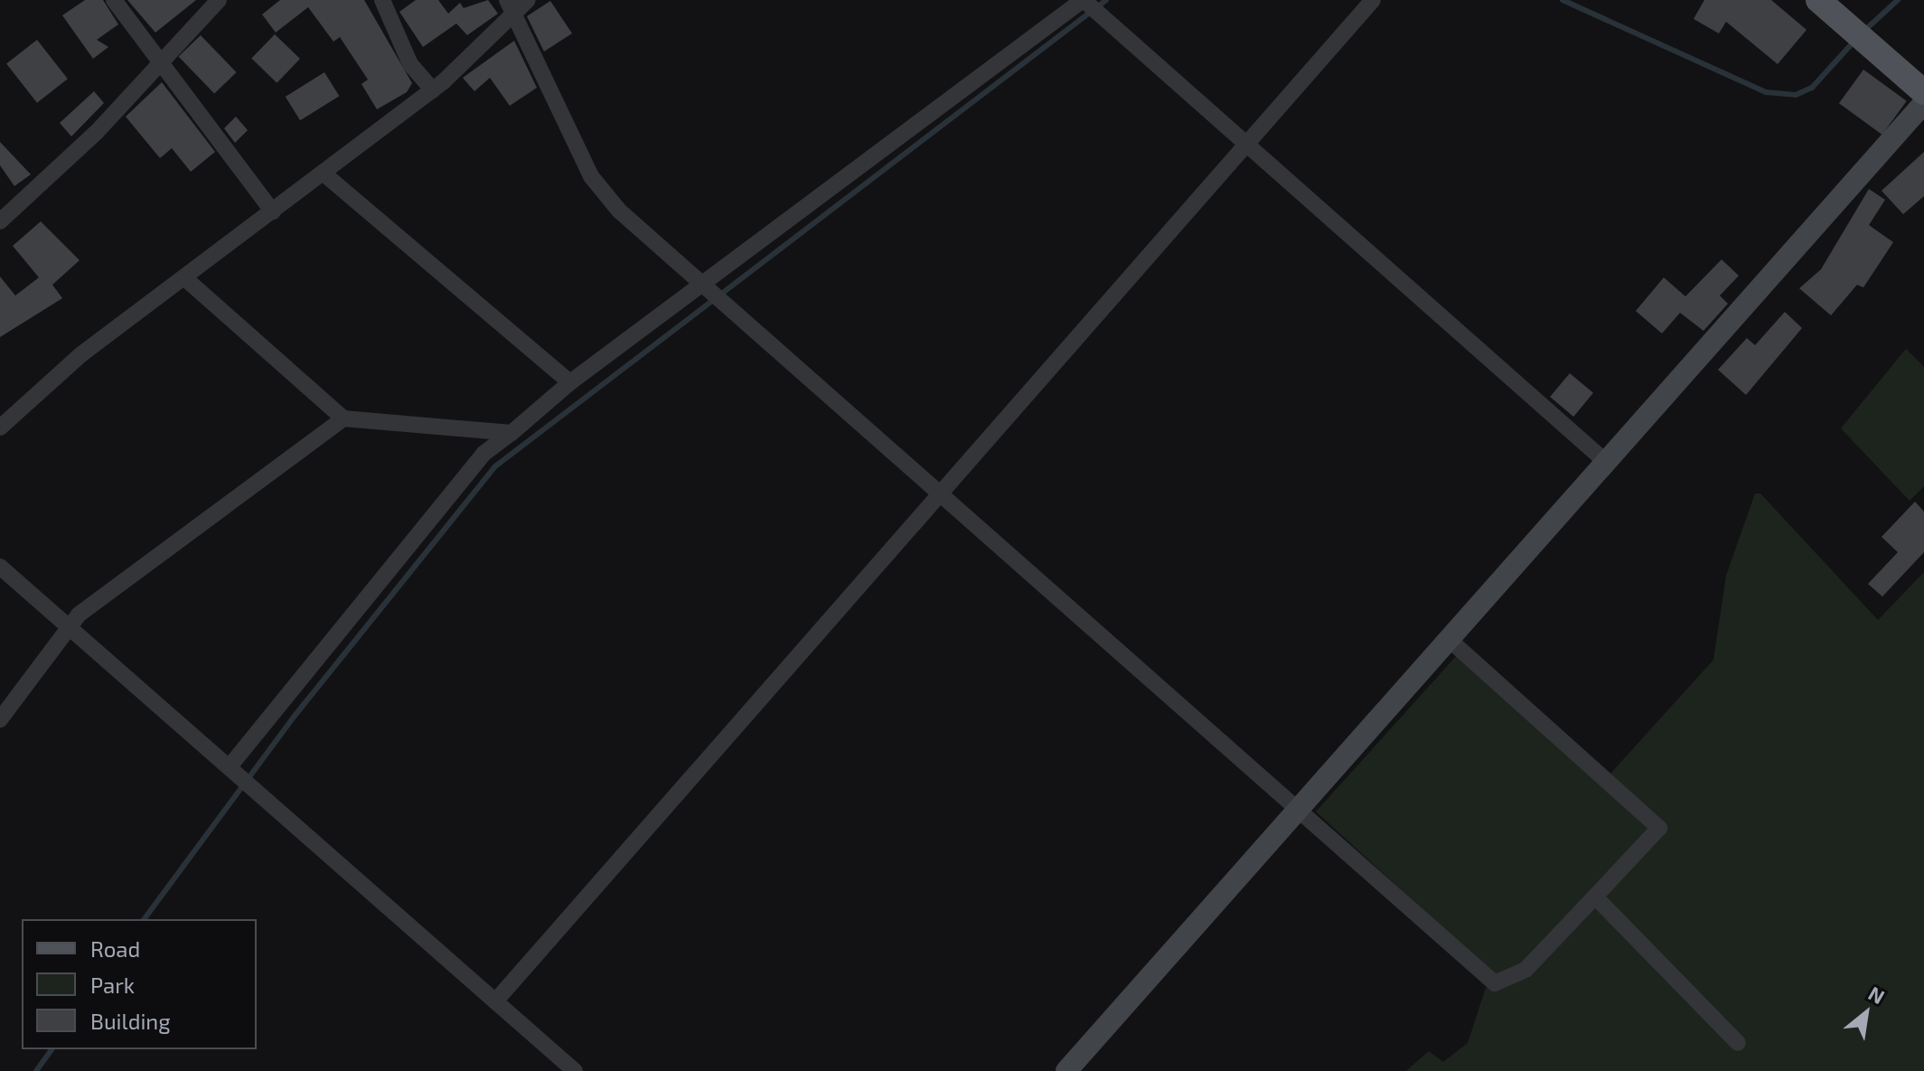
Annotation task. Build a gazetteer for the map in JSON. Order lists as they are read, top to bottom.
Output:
{
  "legend": ["Road", "Park", "Building"],
  "north": "top right"
}
